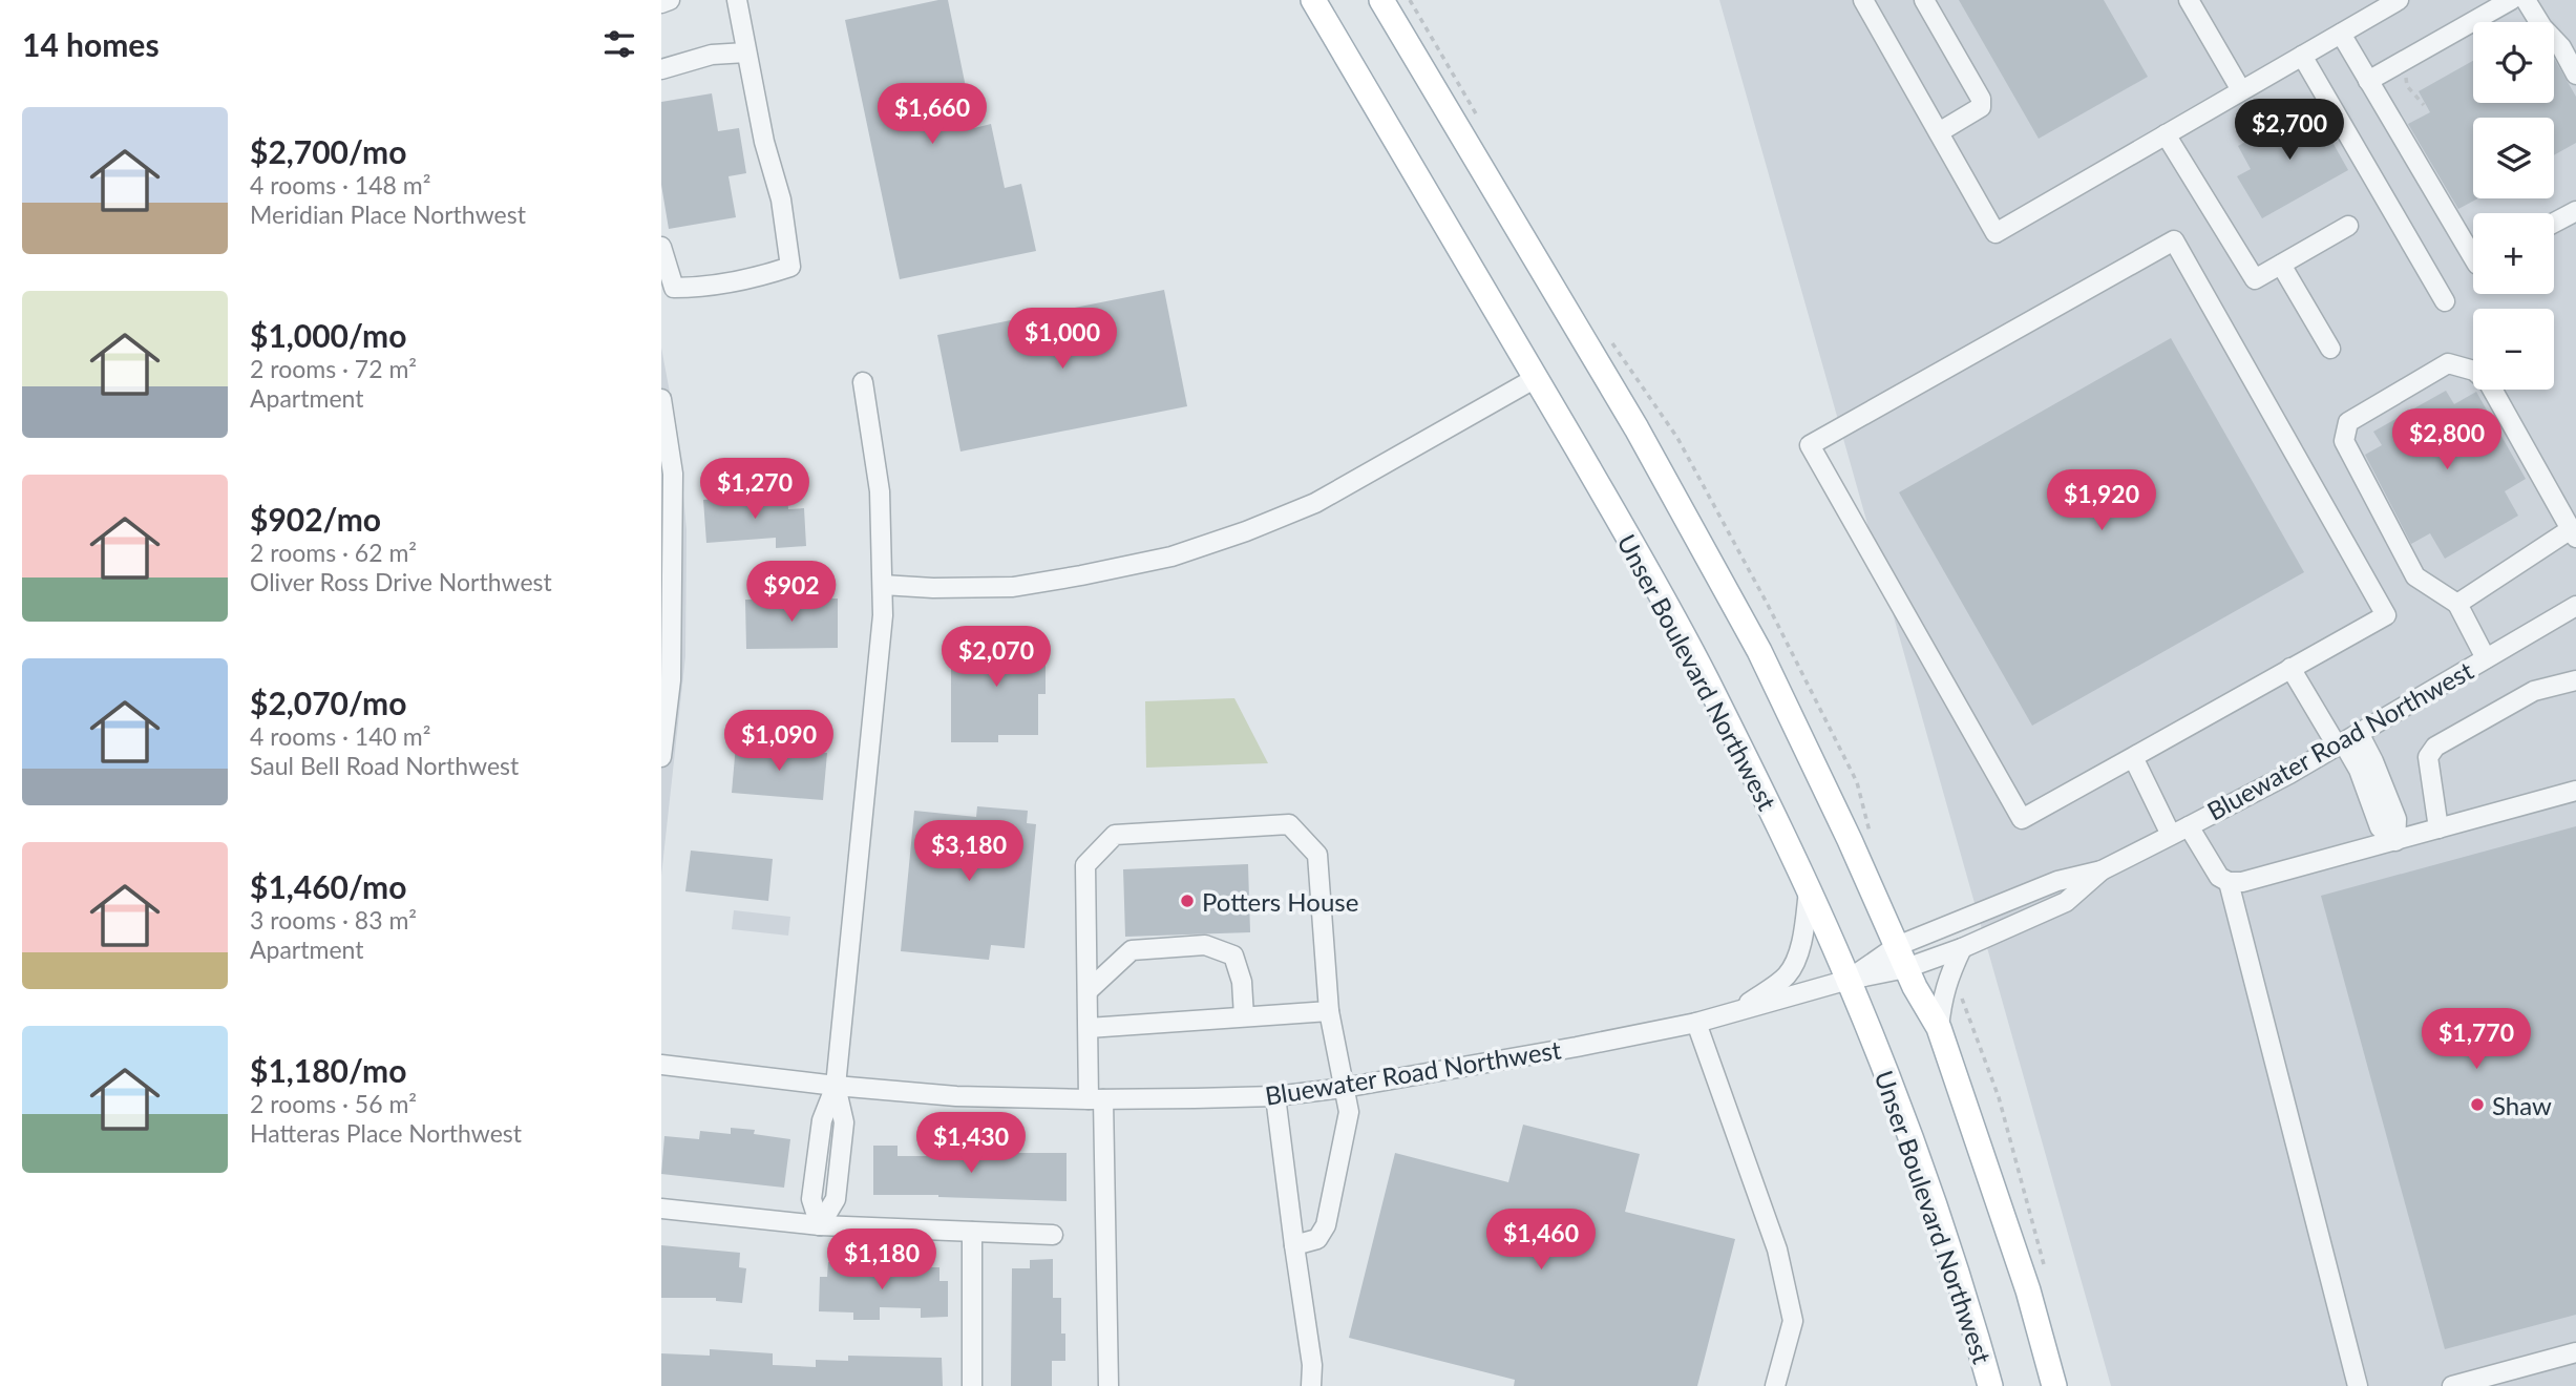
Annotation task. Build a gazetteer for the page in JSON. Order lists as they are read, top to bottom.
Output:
{
  "streets": {
    "main road": ["Unser Boulevard Northwest"],
    "street": ["Bluewater Road Northwest"]
  },
  "crossings": [
    ["Unser Boulevard Northwest", "Bluewater Road Northwest"]
  ],
  "places": ["Potters House", "Shaw"],
  "page": {
    "heading": "14 homes",
    "map_buttons": ["+", "−"],
    "price": [
      "$1,660",
      "$2,700",
      "$1,000",
      "$2,800",
      "$1,270",
      "$1,920",
      "$902",
      "$2,070",
      "$1,090",
      "$3,180",
      "$1,770",
      "$1,430",
      "$1,460",
      "$1,180"
    ],
    "list": [
      {
        "name": "$2,700/mo",
        "note": "4 rooms · 148 m² · Meridian Place Northwest"
      },
      {
        "name": "$1,000/mo",
        "note": "2 rooms · 72 m² · Apartment"
      },
      {
        "name": "$902/mo",
        "note": "2 rooms · 62 m² · Oliver Ross Drive Northwest"
      },
      {
        "name": "$2,070/mo",
        "note": "4 rooms · 140 m² · Saul Bell Road Northwest"
      },
      {
        "name": "$1,460/mo",
        "note": "3 rooms · 83 m² · Apartment"
      },
      {
        "name": "$1,180/mo",
        "note": "2 rooms · 56 m² · Hatteras Place Northwest"
      }
    ]
  }
}
